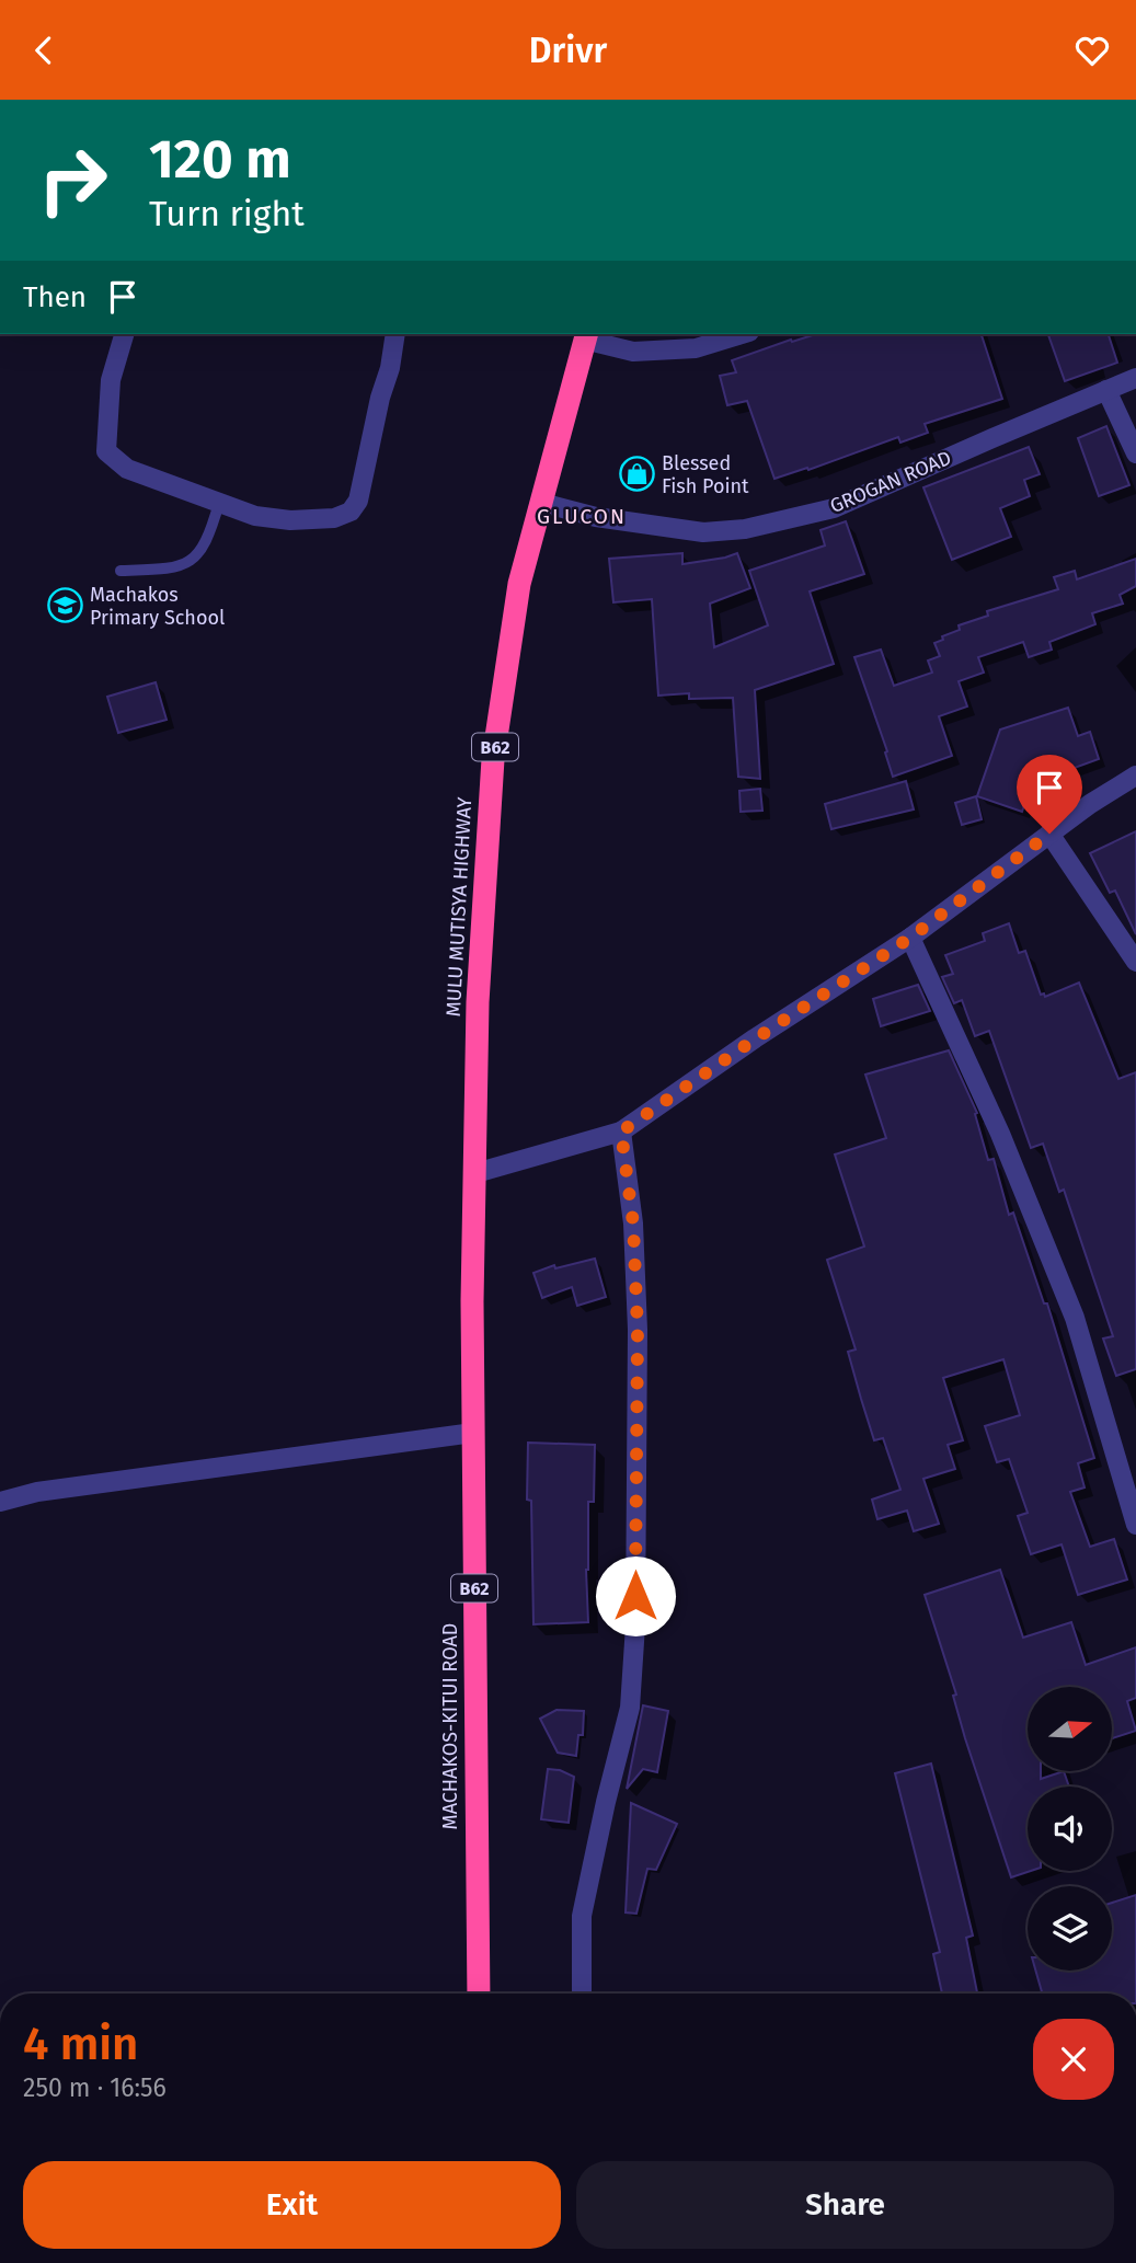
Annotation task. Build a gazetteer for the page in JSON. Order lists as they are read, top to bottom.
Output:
{
  "streets": {
    "highway": ["B62", "MULU MUTISYA HIGHWAY", "MACHAKOS-KITUI ROAD"],
    "street": ["GROGAN ROAD"]
  },
  "crossings": [
    ["GROGAN ROAD", "MULU MUTISYA HIGHWAY"],
    ["MULU MUTISYA HIGHWAY", "MACHAKOS-KITUI ROAD"]
  ],
  "districts": ["GLUCON"],
  "places": {
    "shop": ["Blessed Fish Point"],
    "school or university": ["Machakos Primary School"]
  },
  "north": "right",
  "page": {
    "header": "Drivr",
    "turn": ["120 m", "Turn right"],
    "then": "Then",
    "heading": ["4 min", "250 m · 16:56"],
    "buttons": ["Exit", "Share"]
  }
}
